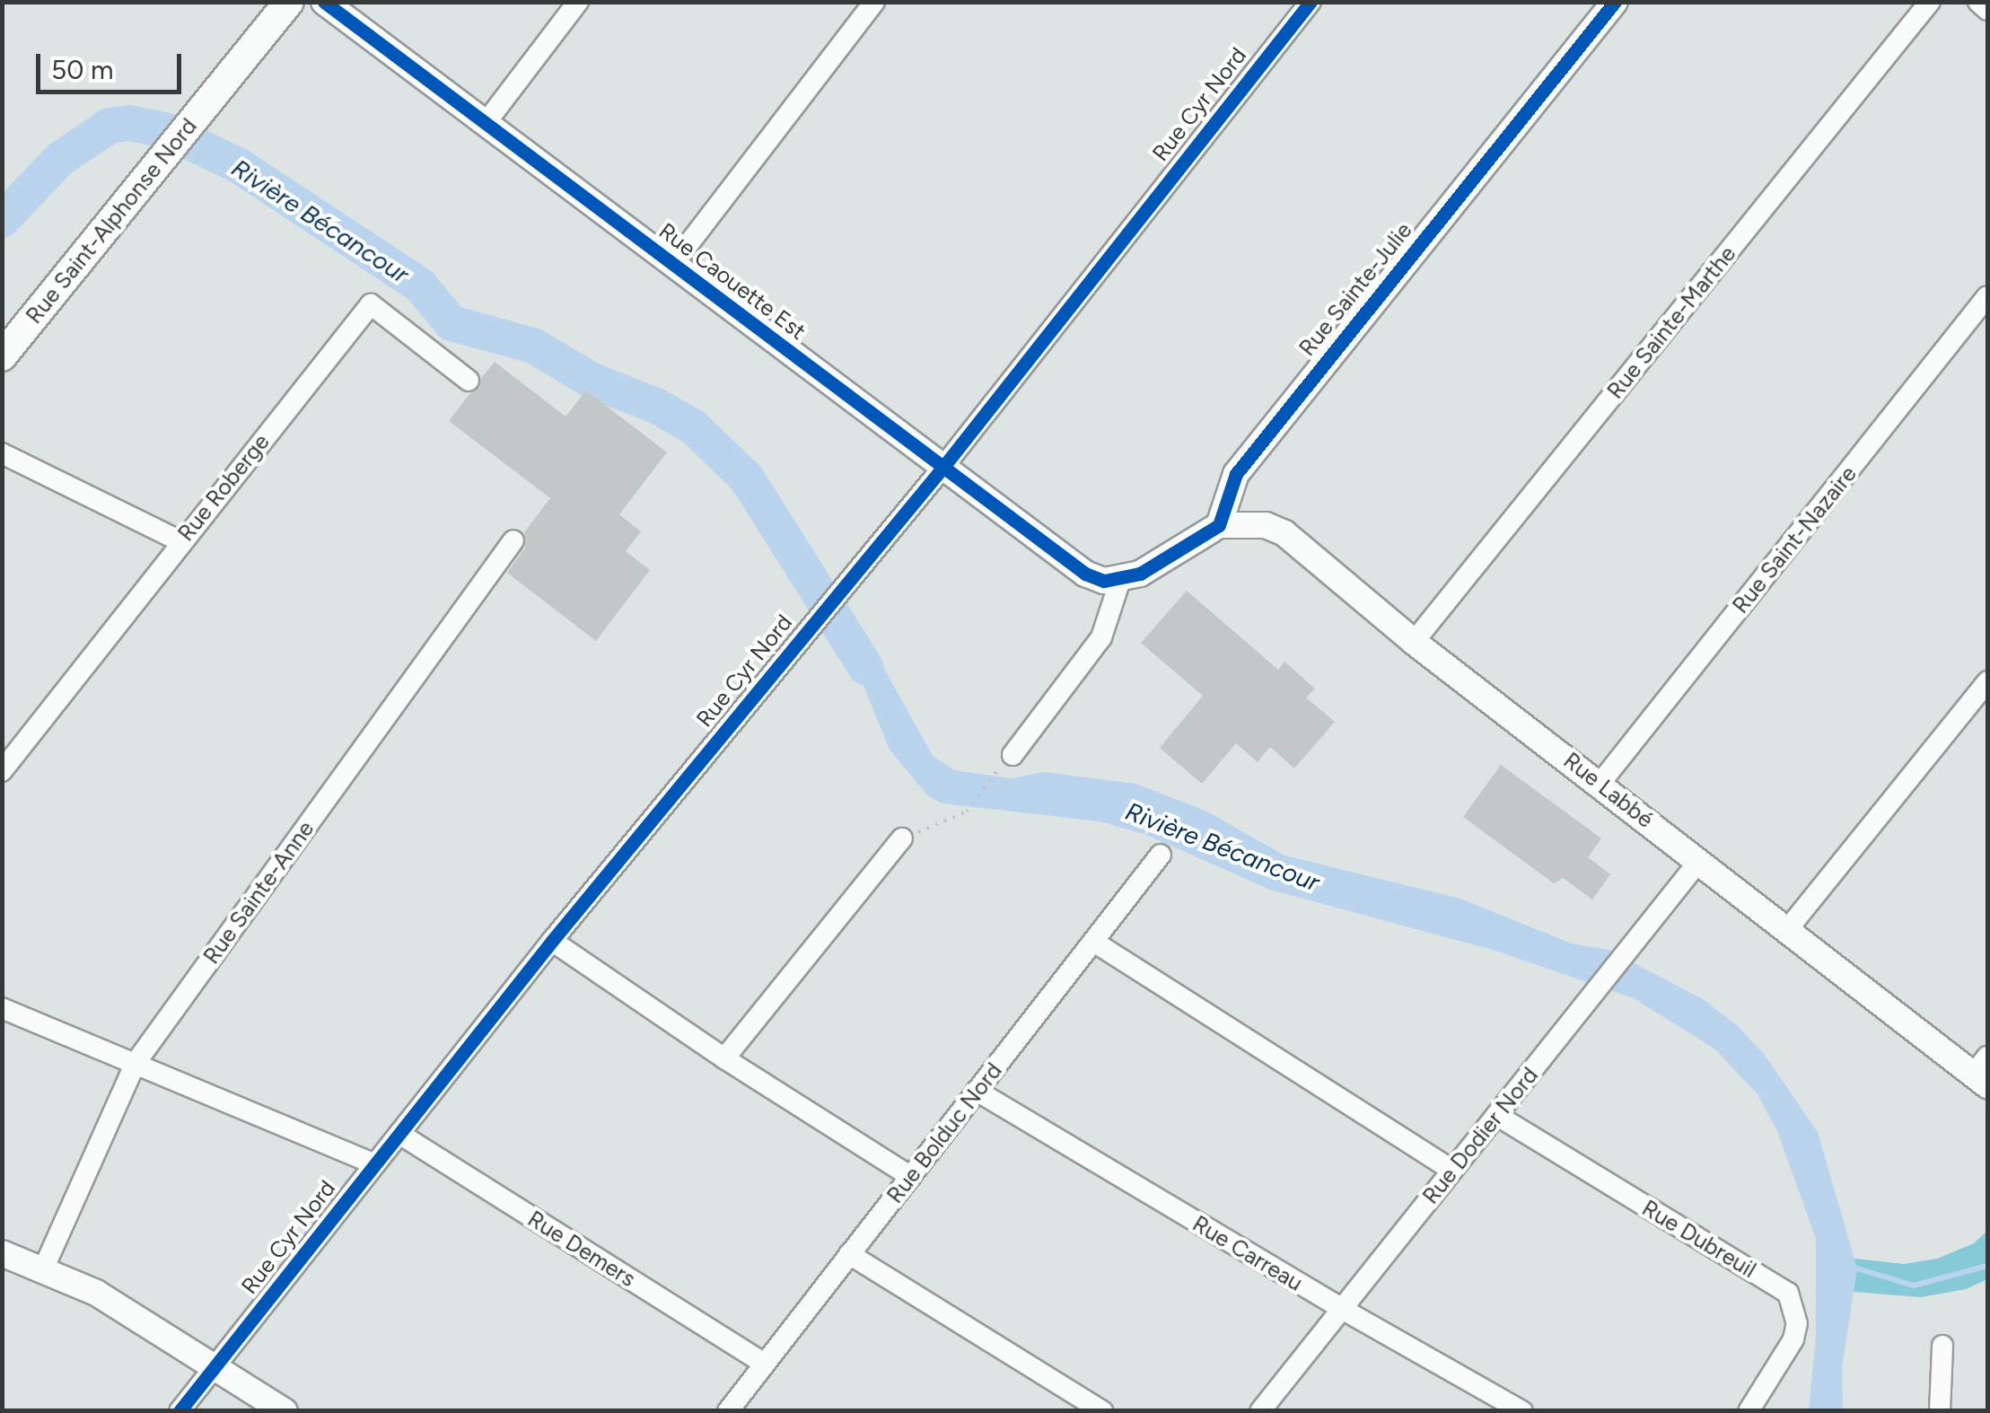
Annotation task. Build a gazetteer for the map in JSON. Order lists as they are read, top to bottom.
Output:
{
  "streets": {
    "main road": ["Rue Saint-Alphonse Nord"],
    "street": [
      "Rue Cyr Nord",
      "Rue Caouette Est",
      "Rue Sainte-Julie",
      "Rue Sainte-Marthe",
      "Rue Roberge",
      "Rue Saint-Nazaire",
      "Rue Labbé",
      "Rue Sainte-Anne",
      "Rue Bolduc Nord",
      "Rue Dodier Nord",
      "Rue Dubreuil",
      "Rue Demers",
      "Rue Carreau"
    ]
  },
  "crossings": [
    ["Rue Cyr Nord", "Rue Caouette Est"],
    ["Rue Cyr Nord", "Rue Demers"],
    ["Rue Sainte-Julie", "Rue Labbé"],
    ["Rue Sainte-Marthe", "Rue Labbé"],
    ["Rue Saint-Nazaire", "Rue Labbé"],
    ["Rue Labbé", "Rue Dodier Nord"],
    ["Rue Bolduc Nord", "Rue Demers"],
    ["Rue Bolduc Nord", "Rue Carreau"],
    ["Rue Dodier Nord", "Rue Dubreuil"],
    ["Rue Dodier Nord", "Rue Carreau"]
  ],
  "water": ["Rivière Bécancour"],
  "scale_bar": "50 m"
}
